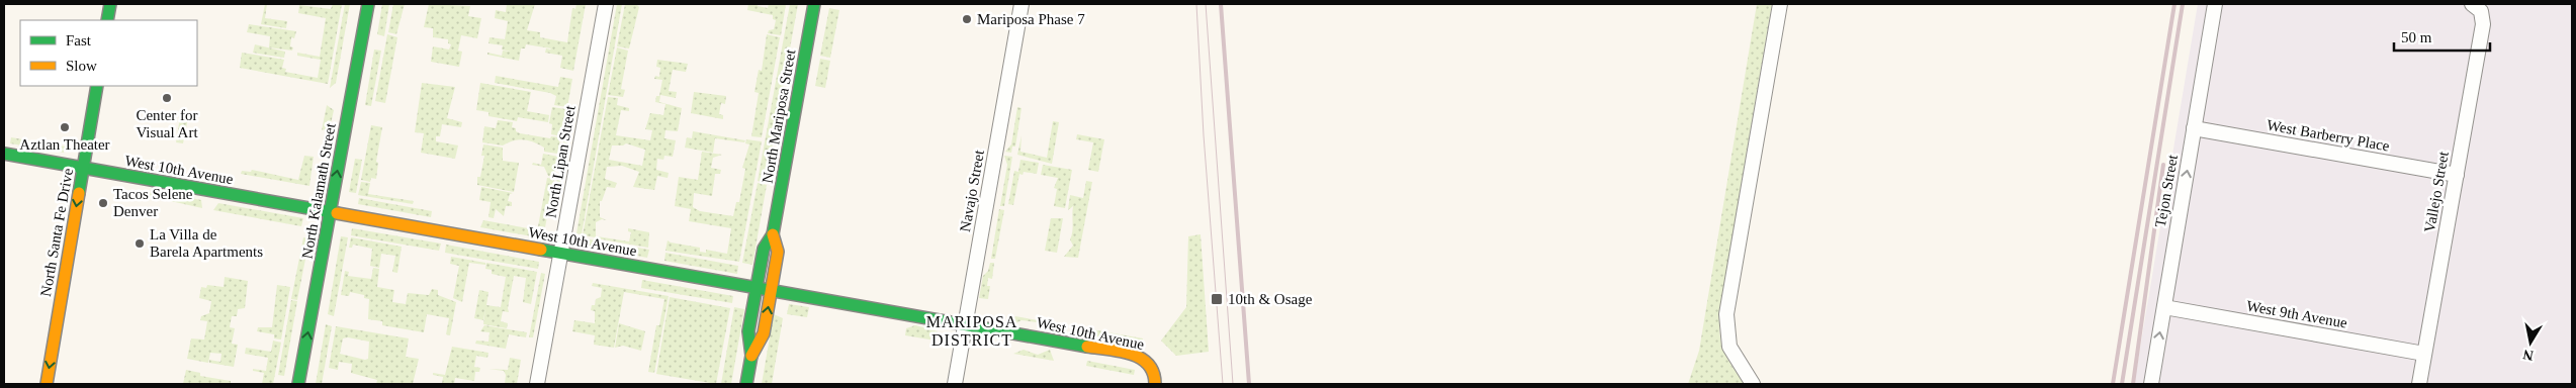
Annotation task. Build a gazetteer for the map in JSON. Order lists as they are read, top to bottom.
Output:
{
  "streets": {
    "street": [
      "North Mariposa Street",
      "West Barberry Place",
      "North Lipan Street",
      "West 10th Avenue",
      "North Kalamath Street",
      "Navajo Street",
      "Tejon Street",
      "Vallejo Street",
      "North Santa Fe Drive",
      "West 9th Avenue"
    ]
  },
  "crossings": [
    ["North Mariposa Street", "West 10th Avenue"],
    ["West Barberry Place", "Tejon Street"],
    ["West Barberry Place", "Vallejo Street"],
    ["North Lipan Street", "West 10th Avenue"],
    ["West 10th Avenue", "North Kalamath Street"],
    ["West 10th Avenue", "Navajo Street"],
    ["West 10th Avenue", "North Santa Fe Drive"],
    ["Tejon Street", "West 9th Avenue"],
    ["Vallejo Street", "West 9th Avenue"]
  ],
  "one_way": ["North Kalamath Street", "Tejon Street", "North Santa Fe Drive"],
  "districts": ["MARIPOSA DISTRICT"],
  "places": {
    "other": [
      "Mariposa Phase 7",
      "Center for Visual Art",
      "Aztlan Theater",
      "Tacos Selene Denver",
      "La Villa de Barela Apartments"
    ],
    "transit": ["10th & Osage"]
  },
  "legend": ["Fast", "Slow"],
  "scale_bar": "50 m",
  "north": "bottom"
}
